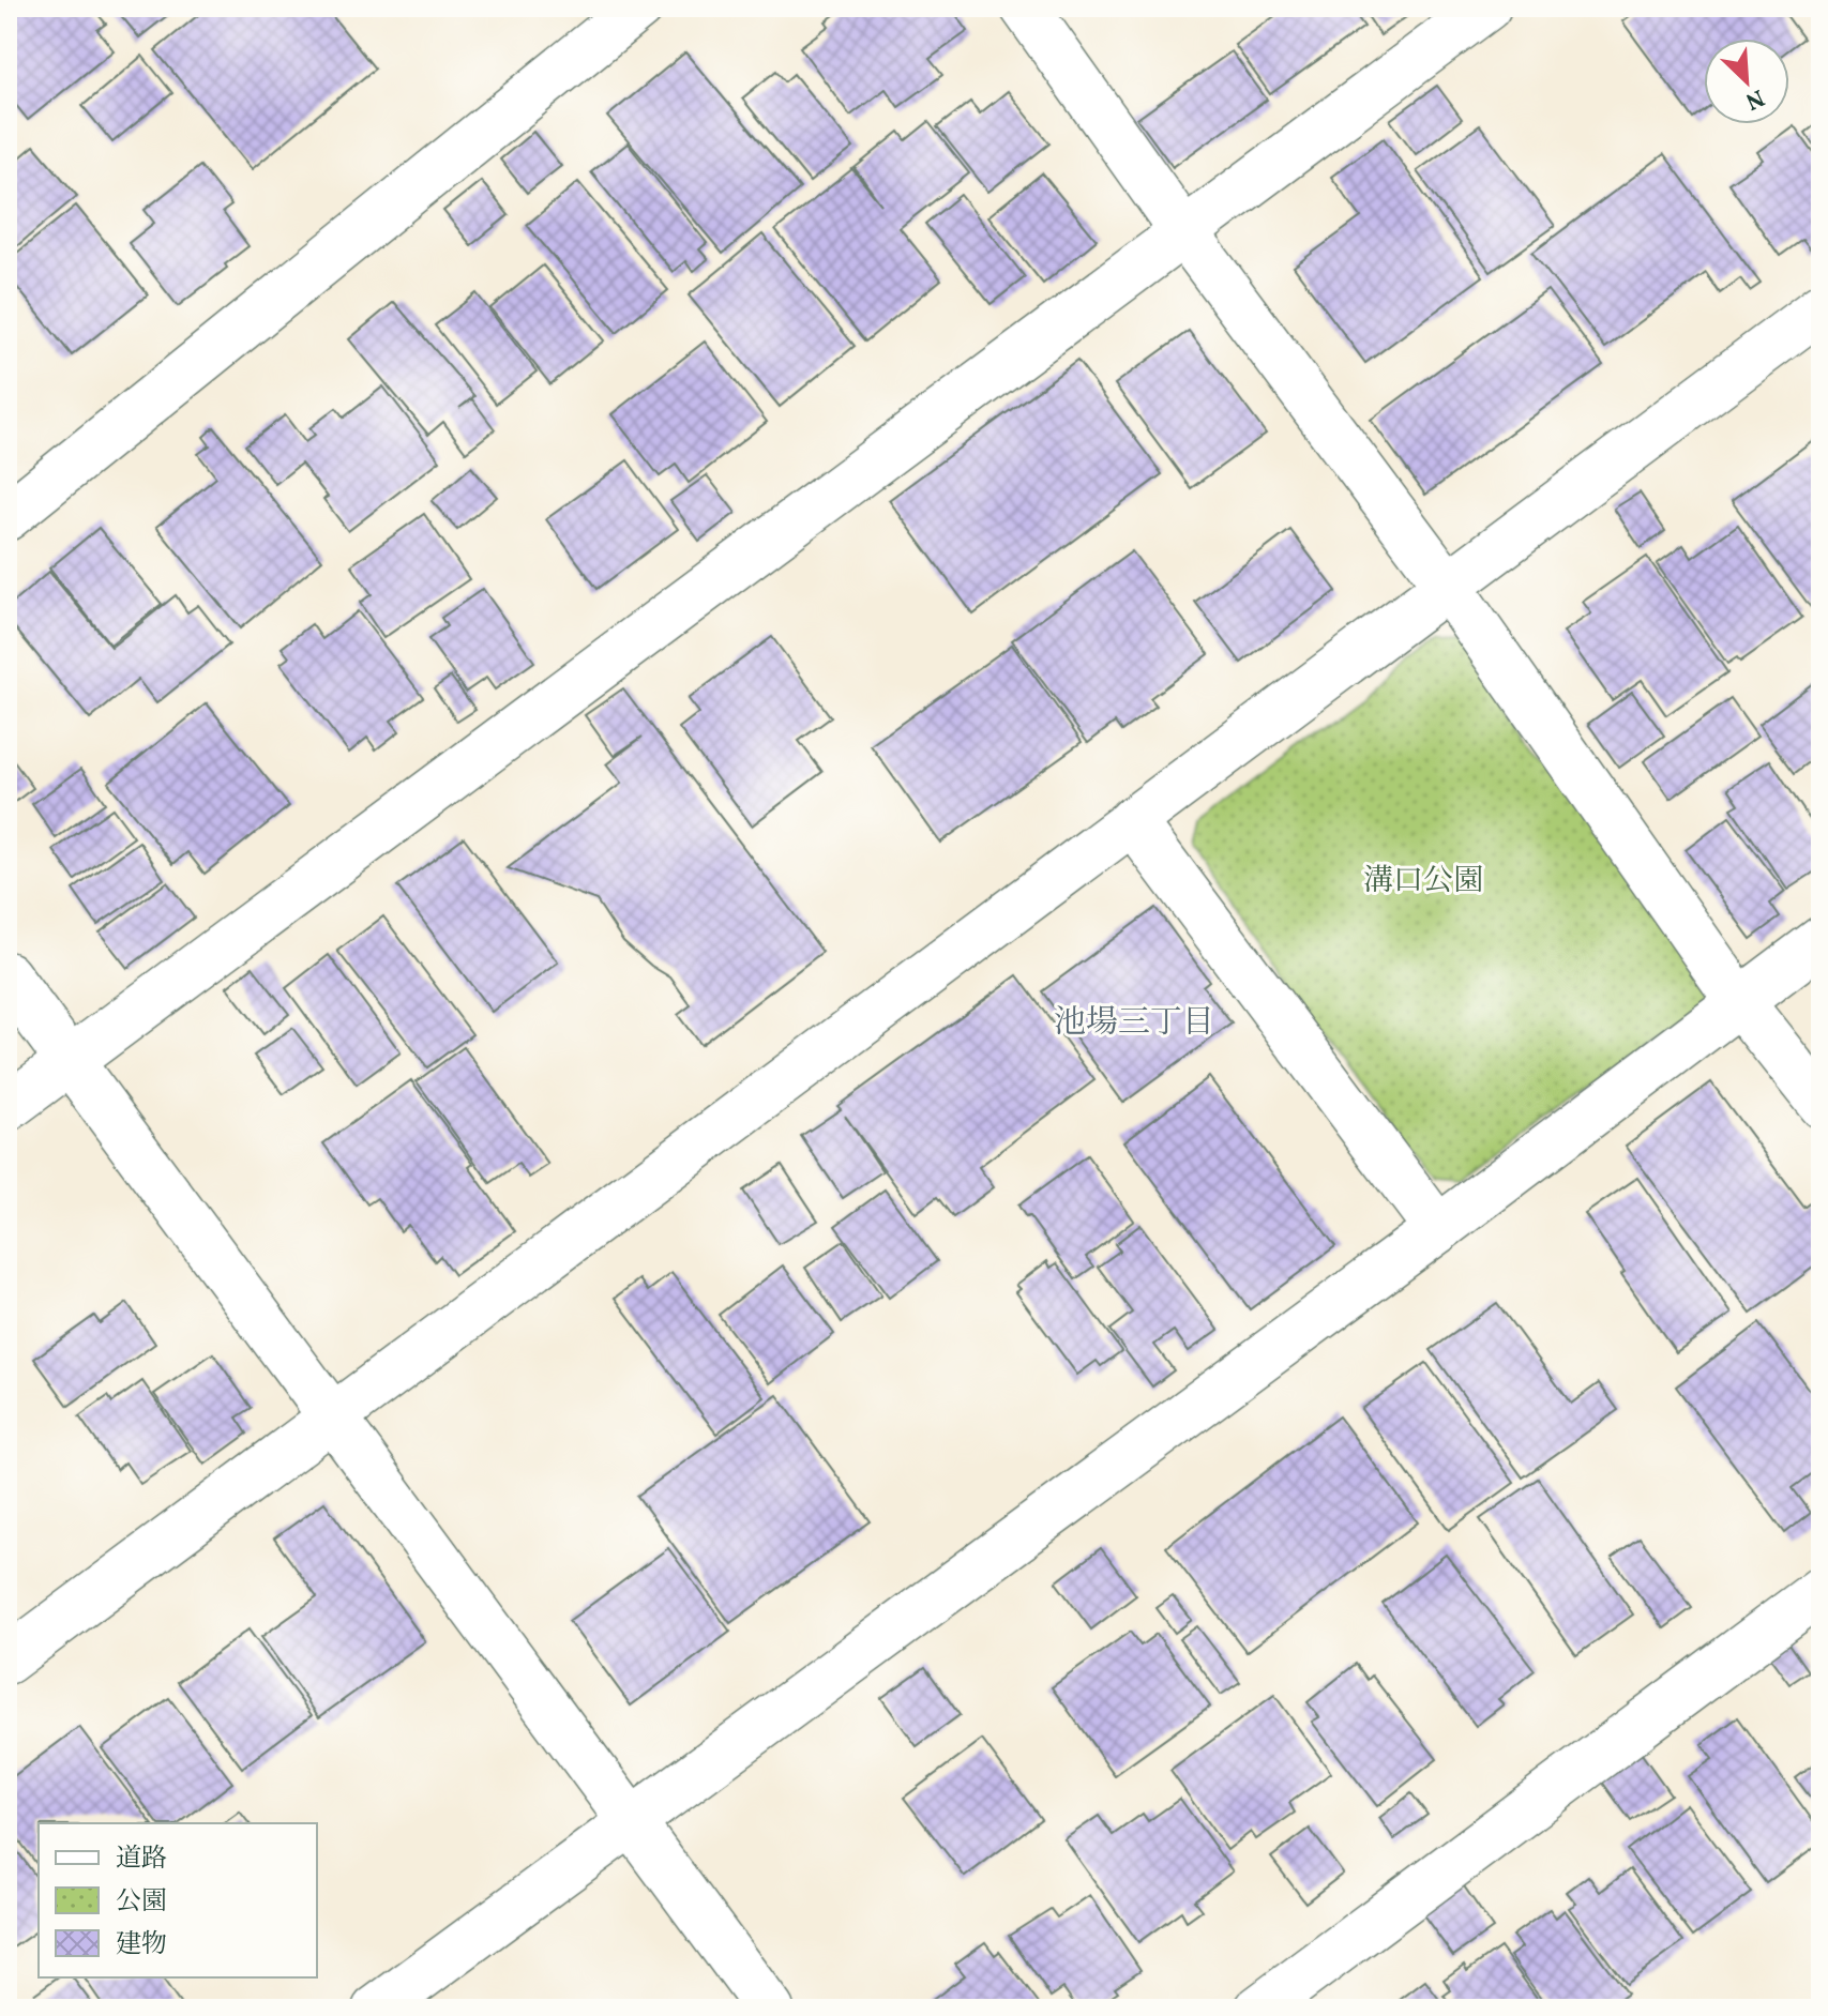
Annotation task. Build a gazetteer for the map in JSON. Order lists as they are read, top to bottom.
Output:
{
  "districts": ["池場三丁目"],
  "parks": ["溝口公園"],
  "legend": ["道路", "公園", "建物"],
  "north": "bottom right"
}
